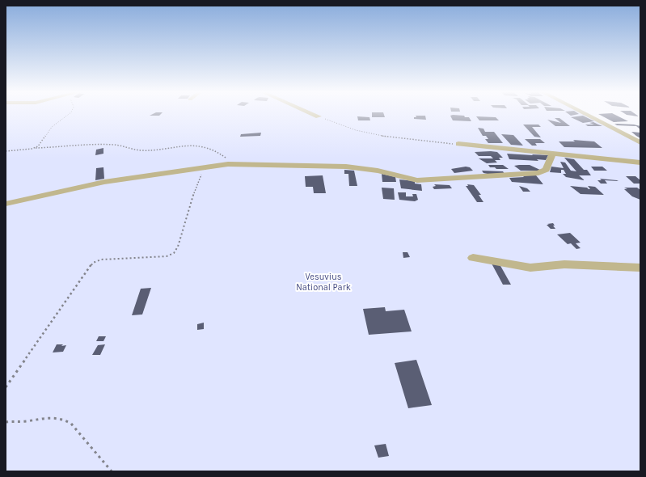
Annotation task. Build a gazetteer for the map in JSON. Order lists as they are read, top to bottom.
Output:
{
  "parks": ["Vesuvius National Park"]
}
